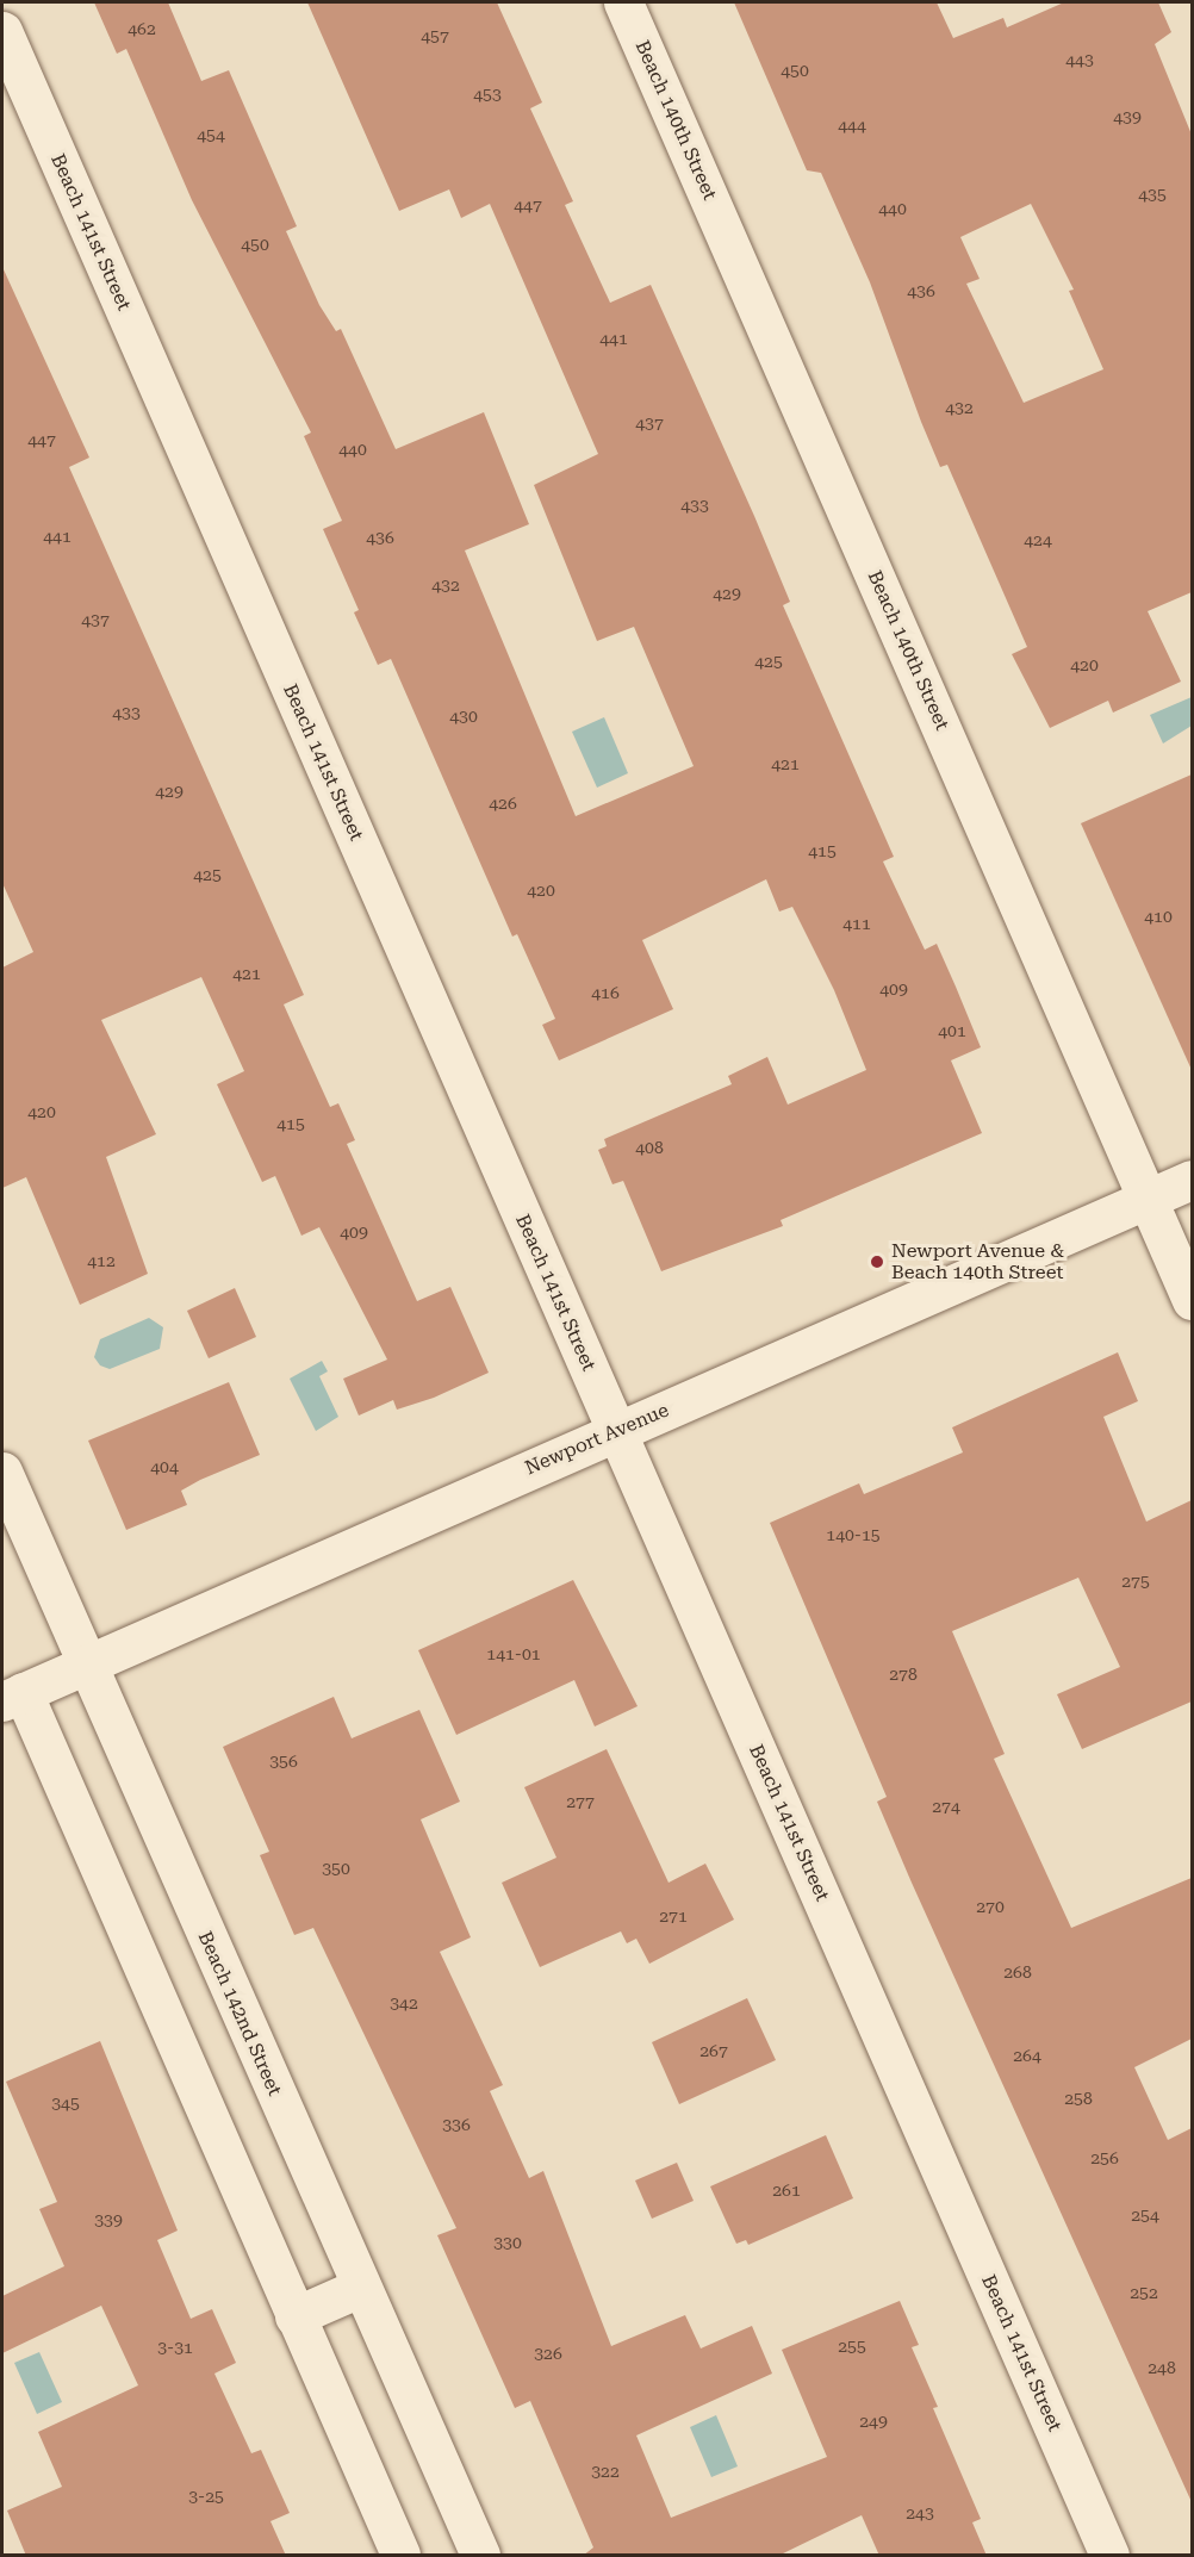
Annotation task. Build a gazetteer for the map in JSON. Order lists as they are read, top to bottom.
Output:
{
  "streets": {
    "street": [
      "Beach 140th Street",
      "Beach 141st Street",
      "Newport Avenue",
      "Beach 142nd Street"
    ]
  },
  "crossings": [
    ["Beach 140th Street", "Newport Avenue"],
    ["Beach 141st Street", "Newport Avenue"],
    ["Newport Avenue", "Beach 142nd Street"]
  ],
  "places": ["Newport Avenue & Beach 140th Street"],
  "house_numbers": [
    "462",
    "457",
    "443",
    "450",
    "453",
    "439",
    "444",
    "454",
    "435",
    "447",
    "440",
    "450",
    "436",
    "441",
    "432",
    "437",
    "447",
    "440",
    "433",
    "441",
    "436",
    "424",
    "432",
    "429",
    "437",
    "425",
    "420",
    "433",
    "430",
    "421",
    "429",
    "426",
    "415",
    "425",
    "420",
    "410",
    "411",
    "421",
    "409",
    "416",
    "401",
    "420",
    "415",
    "408",
    "409",
    "412",
    "404",
    "140-15",
    "275",
    "141-01",
    "278",
    "356",
    "277",
    "274",
    "350",
    "270",
    "271",
    "268",
    "342",
    "267",
    "264",
    "258",
    "345",
    "336",
    "256",
    "261",
    "254",
    "339",
    "330",
    "252",
    "255",
    "3-31",
    "326",
    "248",
    "249",
    "322",
    "3-25",
    "243"
  ]
}
